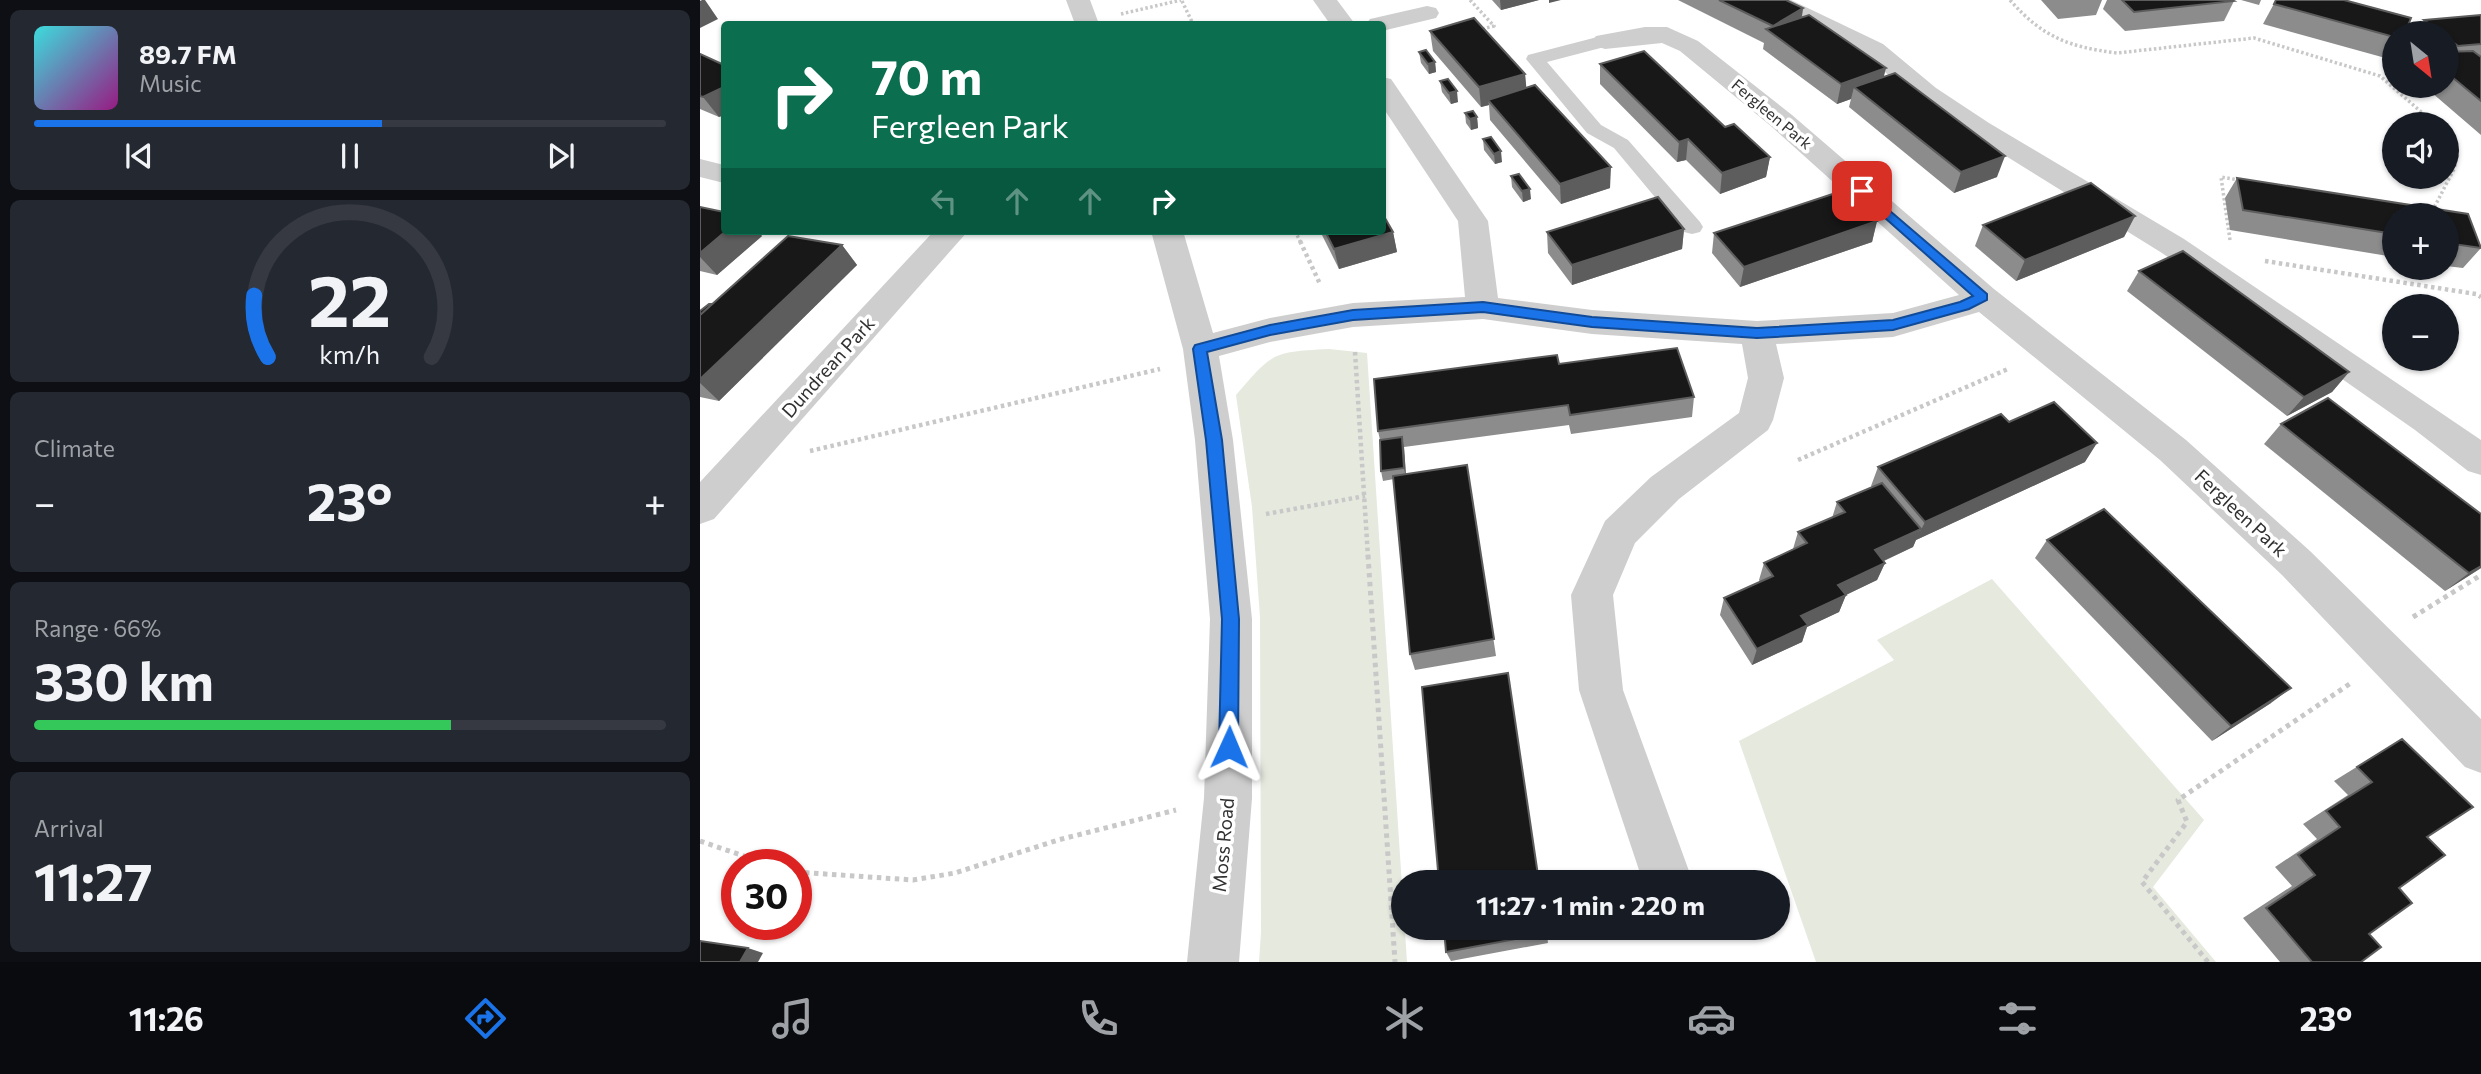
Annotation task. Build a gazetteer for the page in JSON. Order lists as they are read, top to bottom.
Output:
{
  "streets": {
    "street": ["Fergleen Park", "Dundrean Park", "Moss Road"]
  },
  "north": "bottom right",
  "page": {
    "map_buttons": ["+", "−"],
    "turn": ["70 m", "Fergleen Park"],
    "song": ["89.7 FM", "Music"],
    "tile": [
      "Climate",
      ["Range · 66%", "330 km"],
      ["Arrival", "11:27"]
    ],
    "heat": ["−", "23°", "+"],
    "limit": "30",
    "trip": "11:27 · 1 min · 220 m",
    "tabs": ["11:26", "23°"],
    "gauge": ["22", "km/h"]
  }
}
